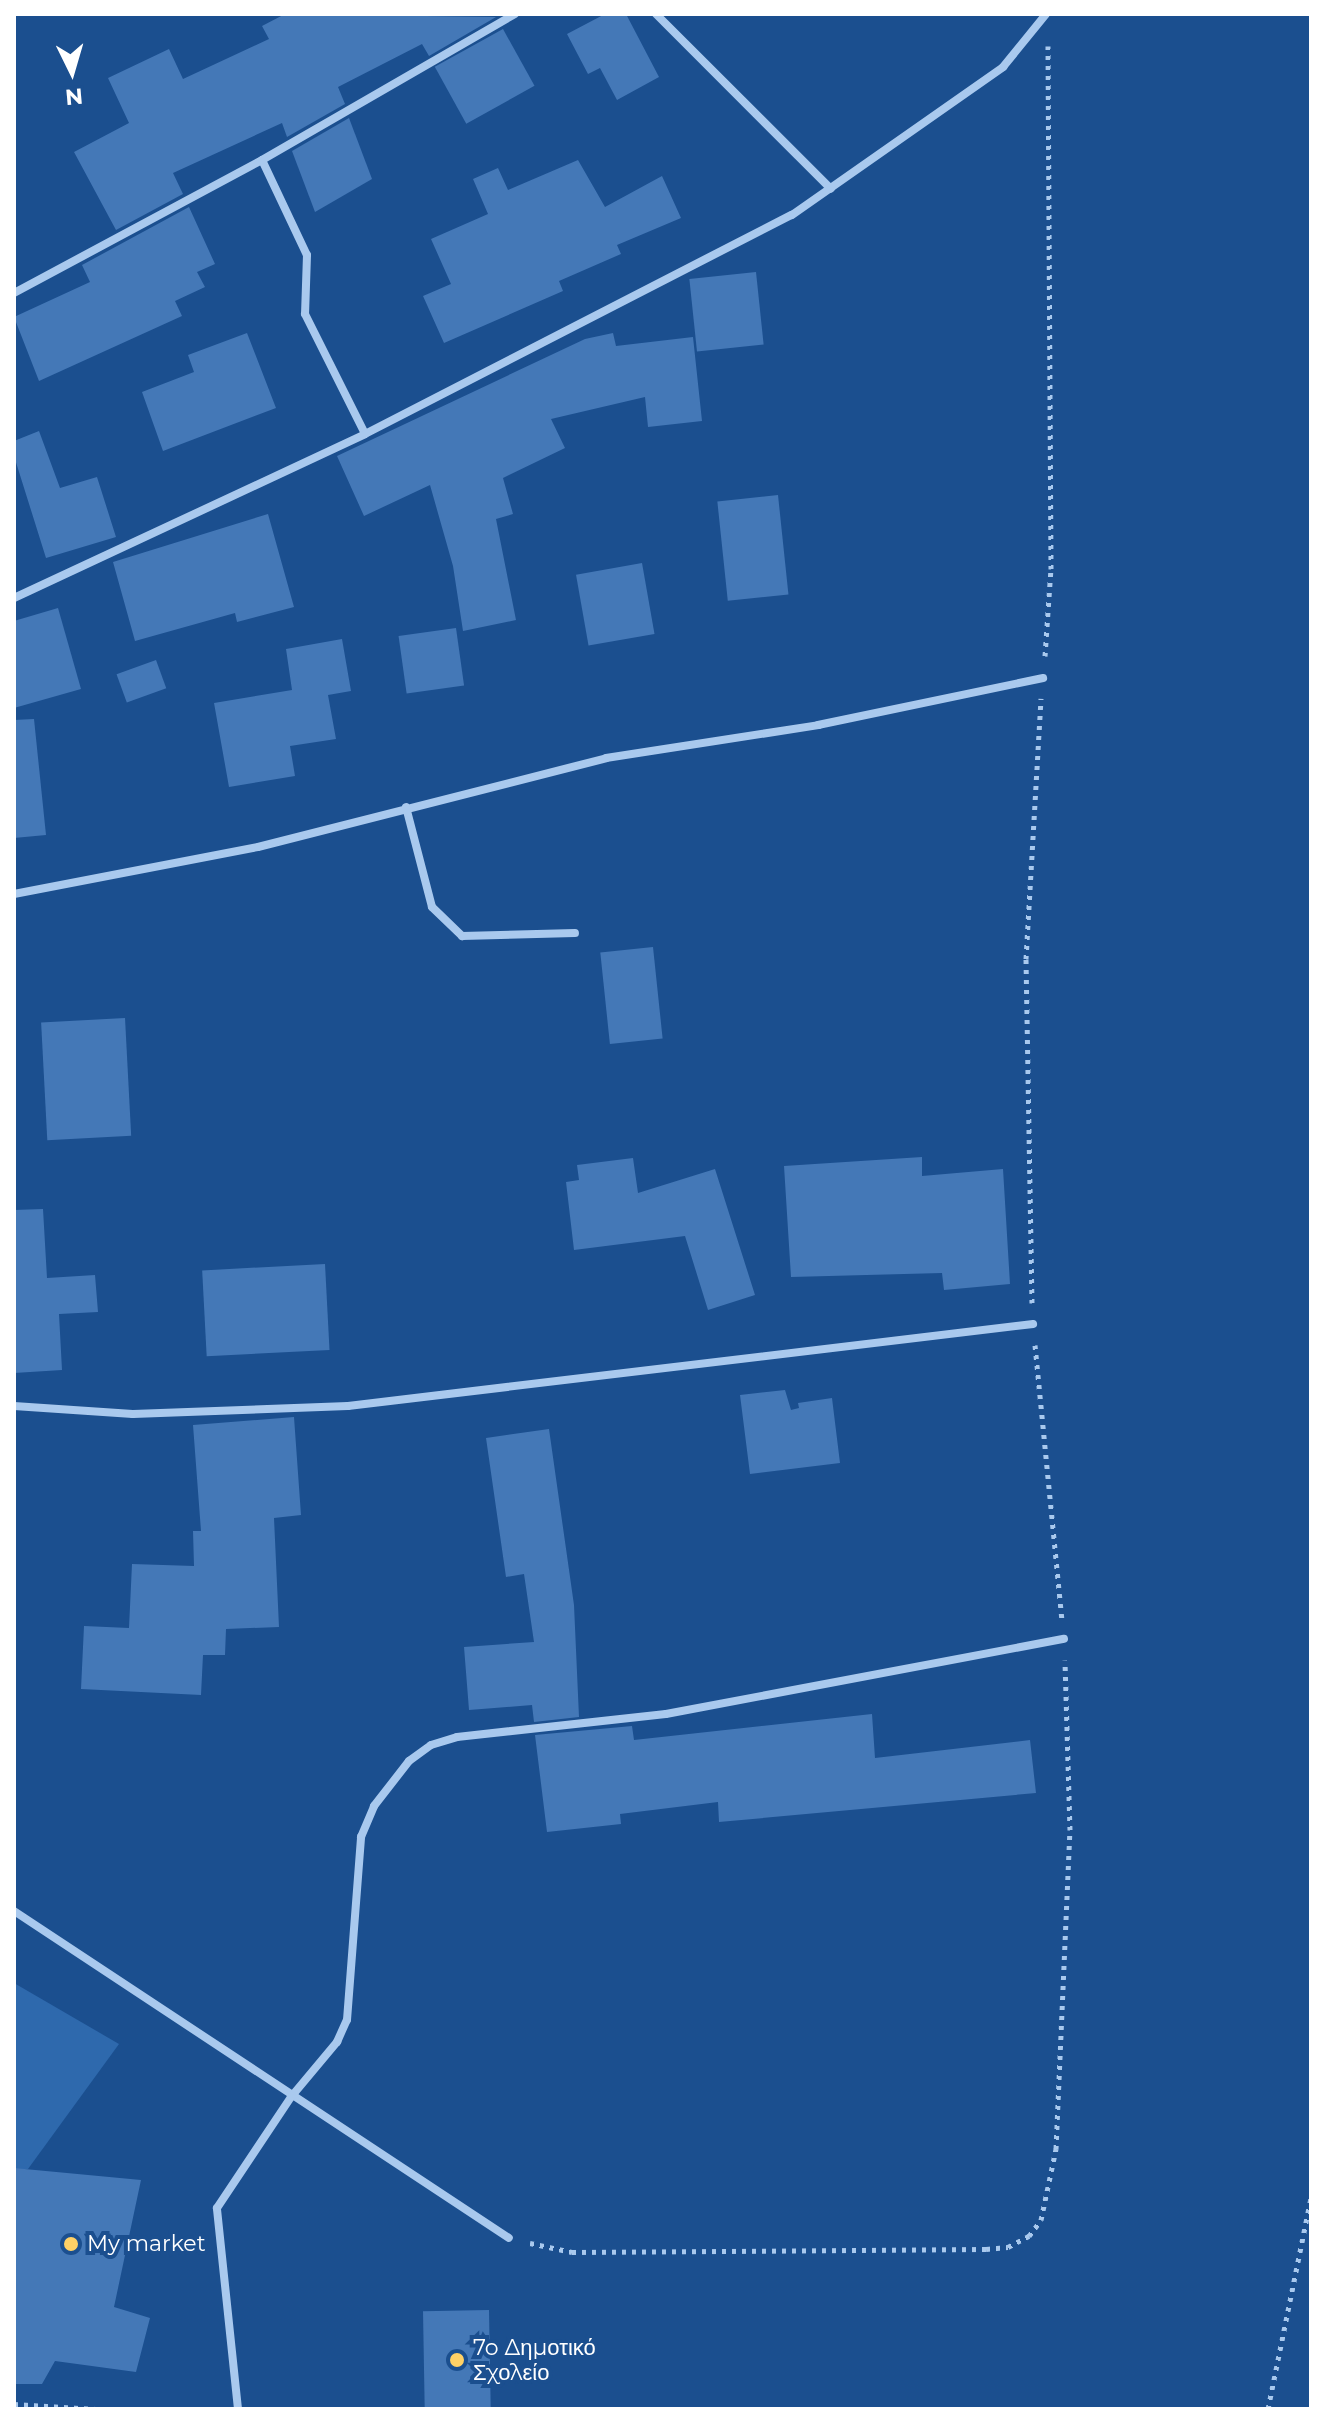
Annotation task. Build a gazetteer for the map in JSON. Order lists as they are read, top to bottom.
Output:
{
  "places": ["My market", "7o Δημοτικό Σχολείο"],
  "north": "bottom"
}
